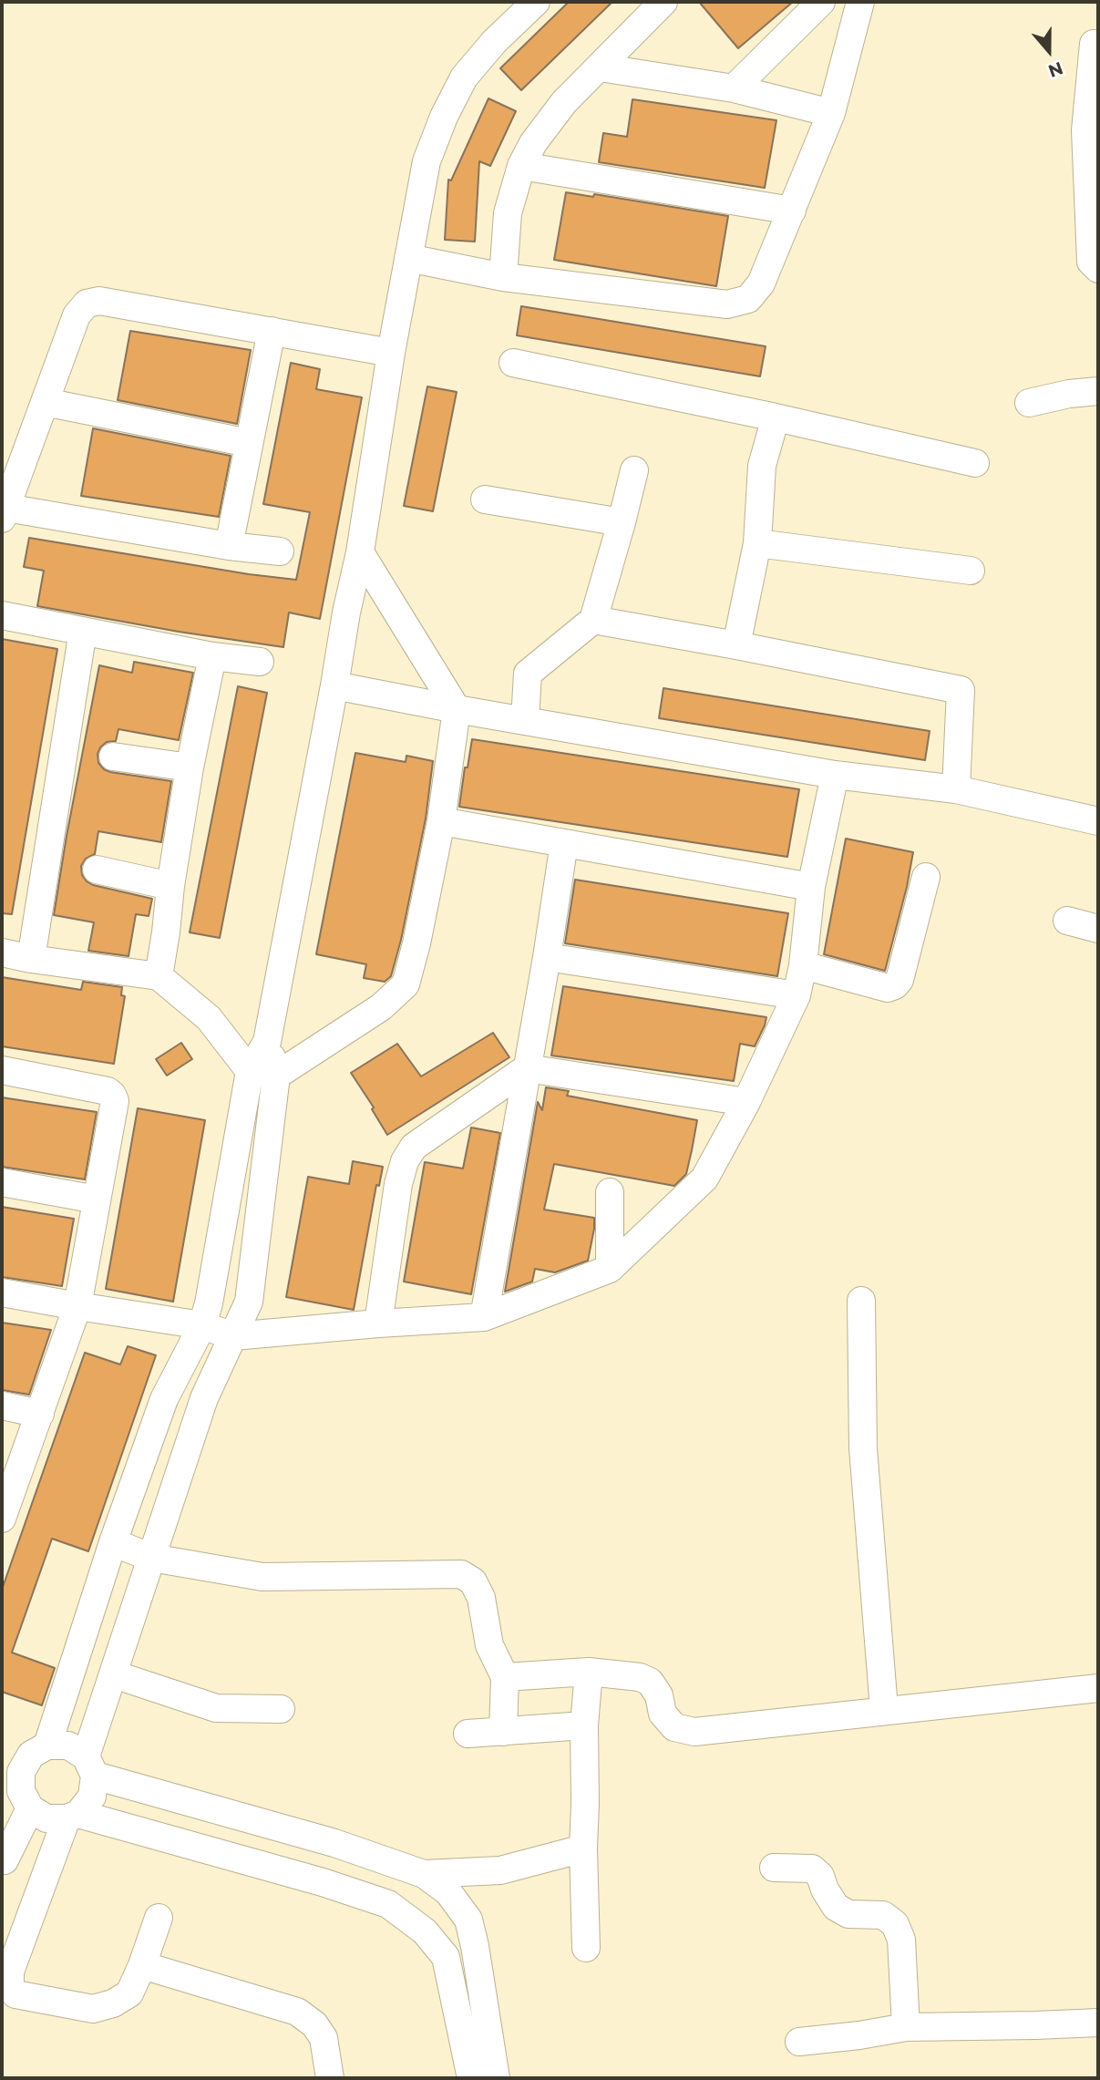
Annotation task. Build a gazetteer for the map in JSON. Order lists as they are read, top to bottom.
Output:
{
  "north": "bottom"
}
